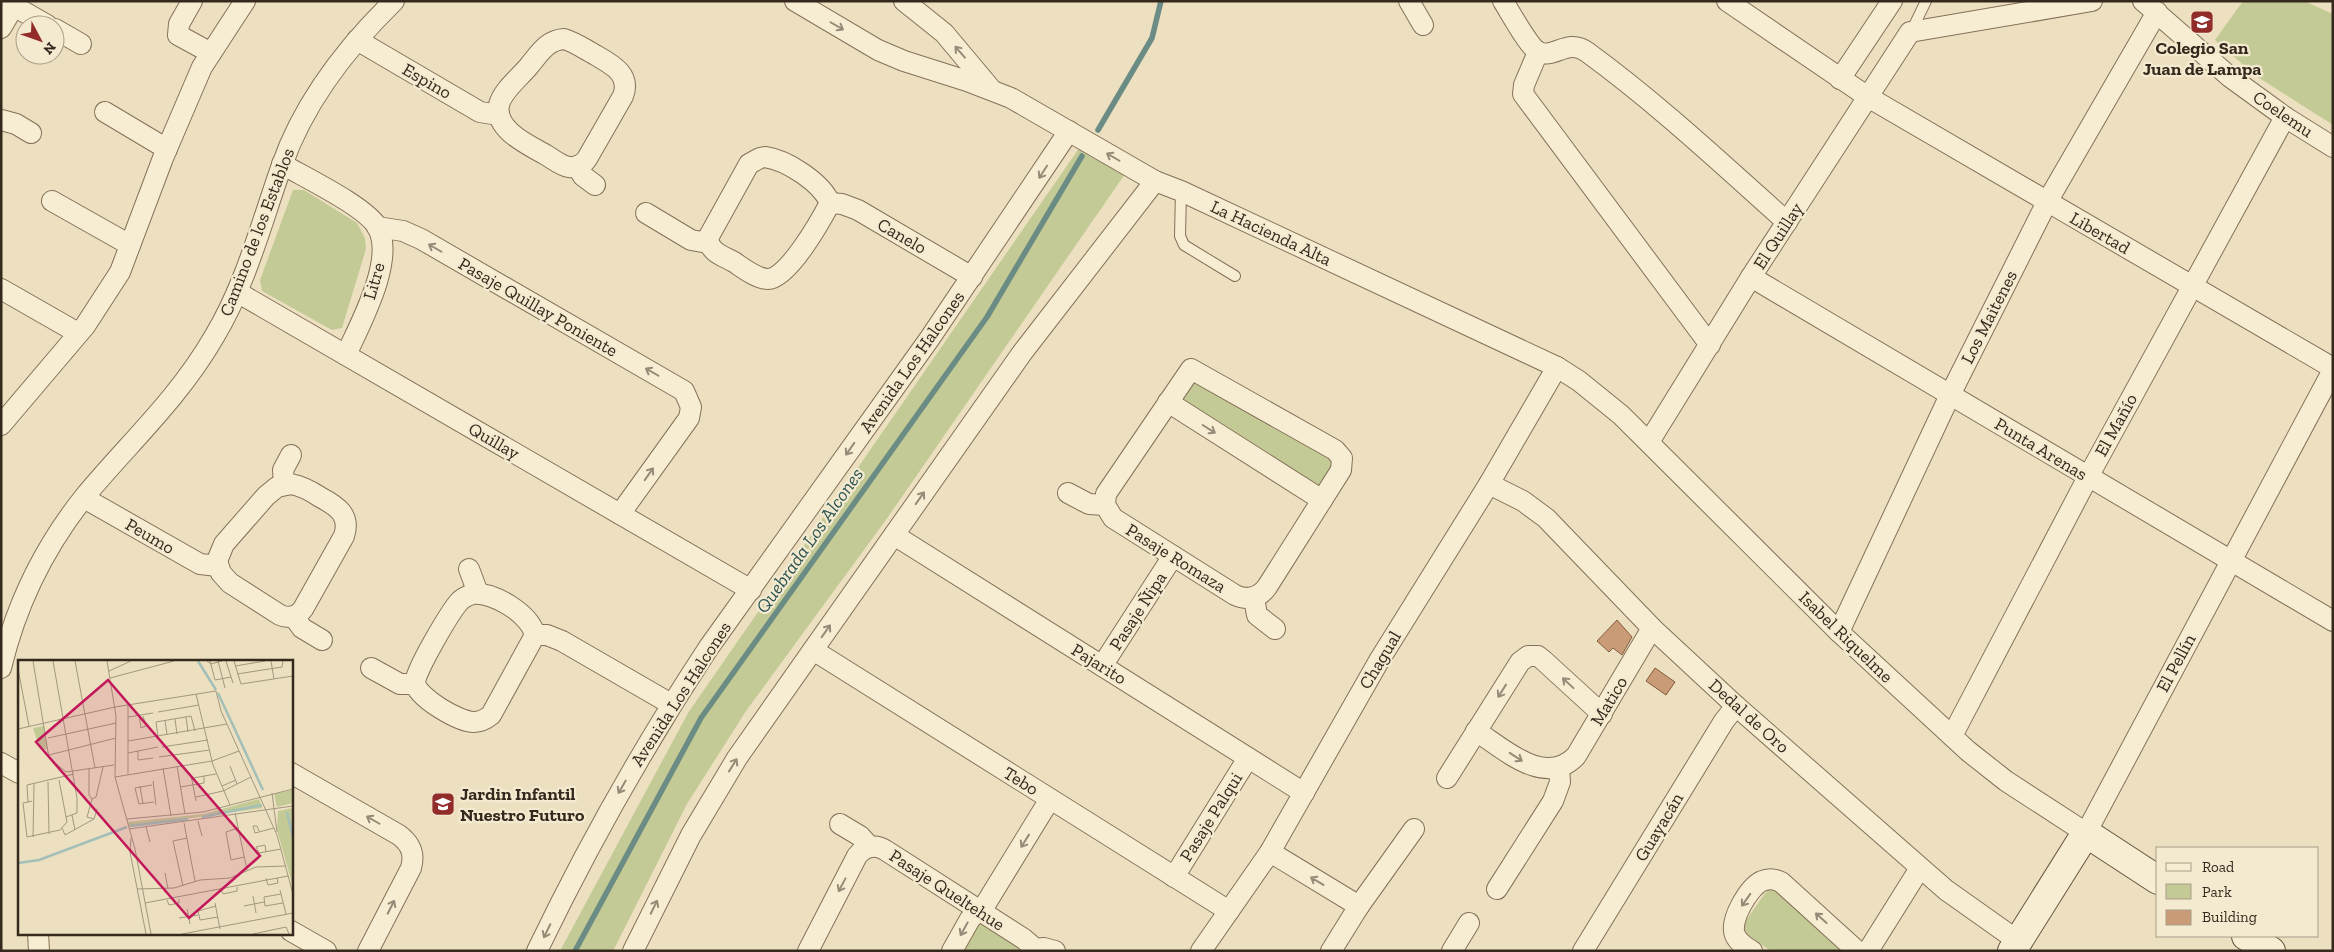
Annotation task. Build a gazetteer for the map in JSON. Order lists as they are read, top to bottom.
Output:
{
  "streets": {
    "street": [
      "Espino",
      "Coelemu",
      "Camino de los Establos",
      "La Hacienda Alta",
      "Libertad",
      "Canelo",
      "El Quillay",
      "Litre",
      "Pasaje Quillay Poniente",
      "Los Maitenes",
      "Avenida Los Halcones",
      "El Mañío",
      "Quillay",
      "Punta Arenas",
      "Peumo",
      "Pasaje Romaza",
      "Pasaje Ñipa",
      "Isabel Riquelme",
      "Chagual",
      "El Pellín",
      "Pajarito",
      "Matico",
      "Dedal de Oro",
      "Tebo",
      "Pasaje Palqui",
      "Guayacán",
      "Pasaje Queltehue"
    ]
  },
  "crossings": [
    ["Espino", "Camino de los Establos"],
    ["Coelemu", "Los Maitenes"],
    ["Coelemu", "El Mañío"],
    ["Camino de los Establos", "Quillay"],
    ["Camino de los Establos", "Peumo"],
    ["La Hacienda Alta", "Avenida Los Halcones"],
    ["La Hacienda Alta", "Isabel Riquelme"],
    ["La Hacienda Alta", "Chagual"],
    ["Libertad", "El Quillay"],
    ["Libertad", "Los Maitenes"],
    ["Libertad", "El Mañío"],
    ["Libertad", "El Pellín"],
    ["Canelo", "Avenida Los Halcones"],
    ["El Quillay", "Punta Arenas"],
    ["El Quillay", "Isabel Riquelme"],
    ["Litre", "Pasaje Quillay Poniente"],
    ["Litre", "Quillay"],
    ["Pasaje Quillay Poniente", "Quillay"],
    ["Los Maitenes", "Punta Arenas"],
    ["Los Maitenes", "Isabel Riquelme"],
    ["Avenida Los Halcones", "Quillay"],
    ["El Mañío", "Punta Arenas"],
    ["El Mañío", "Isabel Riquelme"],
    ["Punta Arenas", "El Pellín"],
    ["Pasaje Romaza", "Pasaje Ñipa"],
    ["Pasaje Ñipa", "Pajarito"],
    ["Isabel Riquelme", "Chagual"],
    ["Isabel Riquelme", "El Pellín"],
    ["Chagual", "Pajarito"],
    ["Chagual", "Dedal de Oro"],
    ["Chagual", "Tebo"],
    ["El Pellín", "Dedal de Oro"],
    ["Pajarito", "Pasaje Palqui"],
    ["Matico", "Dedal de Oro"],
    ["Dedal de Oro", "Guayacán"],
    ["Tebo", "Pasaje Palqui"]
  ],
  "water": ["Quebrada Los Alcones"],
  "places": {
    "school or university": ["Colegio San Juan de Lampa", "Jardin Infantil Nuestro Futuro"]
  },
  "legend": ["Road", "Park", "Building"],
  "north": "bottom right"
}
